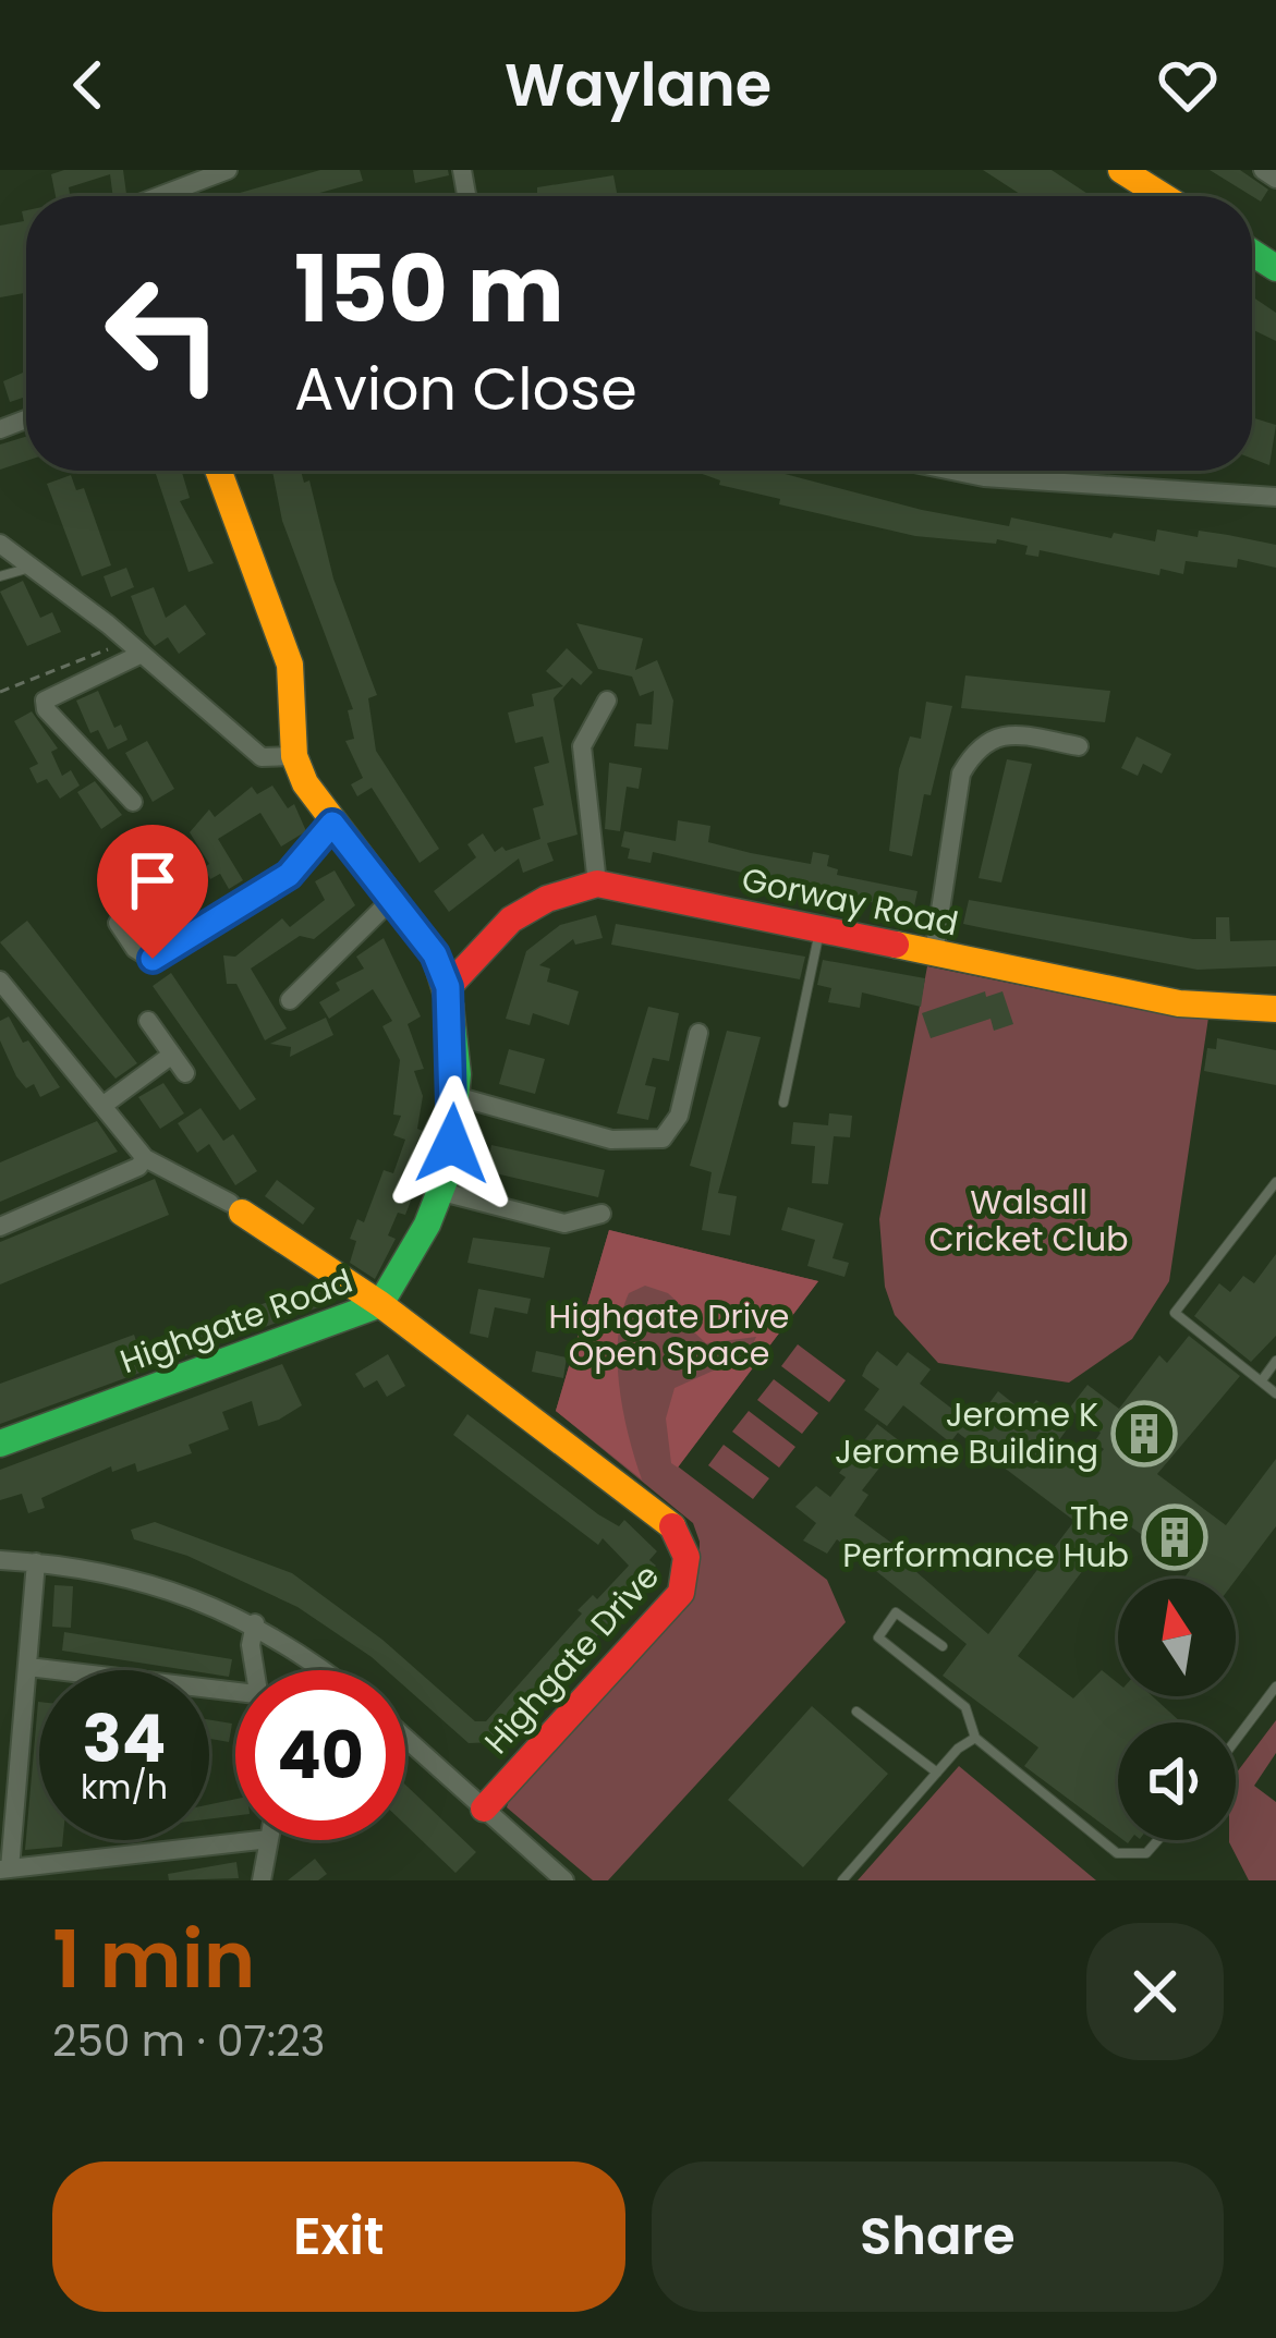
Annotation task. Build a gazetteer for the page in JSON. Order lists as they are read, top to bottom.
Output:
{
  "streets": {
    "street": ["Gorway Road", "Highgate Road", "Highgate Drive"]
  },
  "crossings": [
    ["Gorway Road", "Highgate Road"],
    ["Highgate Road", "Highgate Drive"]
  ],
  "parks": ["Walsall Cricket Club", "Highgate Drive Open Space"],
  "places": {
    "building": ["Jerome K Jerome Building", "The Performance Hub"]
  },
  "north": "top",
  "page": {
    "header": "Waylane",
    "turn": ["150 m", "Avion Close"],
    "speed": "34 km/h",
    "limit": "40",
    "heading": ["1 min", "250 m · 07:23"],
    "buttons": ["Exit", "Share"]
  }
}
